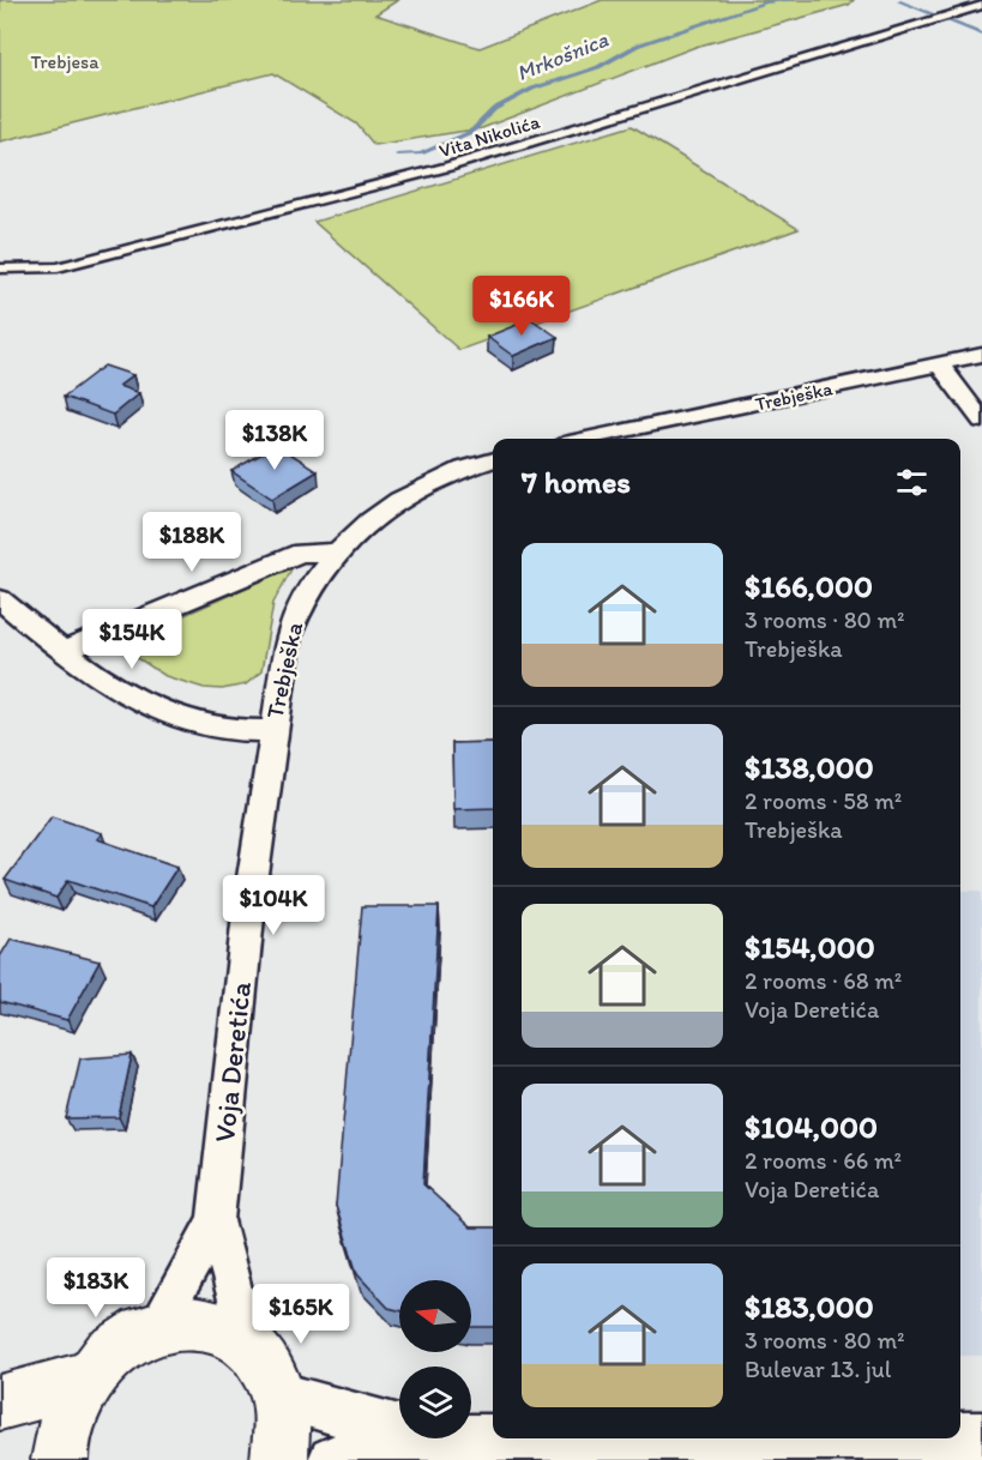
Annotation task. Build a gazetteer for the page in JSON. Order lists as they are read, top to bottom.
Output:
{
  "streets": {
    "street": ["Vita Nikolića", "Trebješka", "Voja Deretića"]
  },
  "crossings": [
    ["Trebješka", "Voja Deretića"]
  ],
  "water": ["Mrkošnica"],
  "parks": ["Trebjesa"],
  "north": "left",
  "page": {
    "price": [
      "$166K",
      "$138K",
      "$188K",
      "$154K",
      "$104K",
      "$183K",
      "$165K"
    ],
    "heading": "7 homes",
    "list": [
      {
        "name": "$166,000",
        "note": "3 rooms · 80 m² · Trebješka"
      },
      {
        "name": "$138,000",
        "note": "2 rooms · 58 m² · Trebješka"
      },
      {
        "name": "$154,000",
        "note": "2 rooms · 68 m² · Voja Deretića"
      },
      {
        "name": "$104,000",
        "note": "2 rooms · 66 m² · Voja Deretića"
      },
      {
        "name": "$183,000",
        "note": "3 rooms · 80 m² · Bulevar 13. jul"
      }
    ]
  }
}
